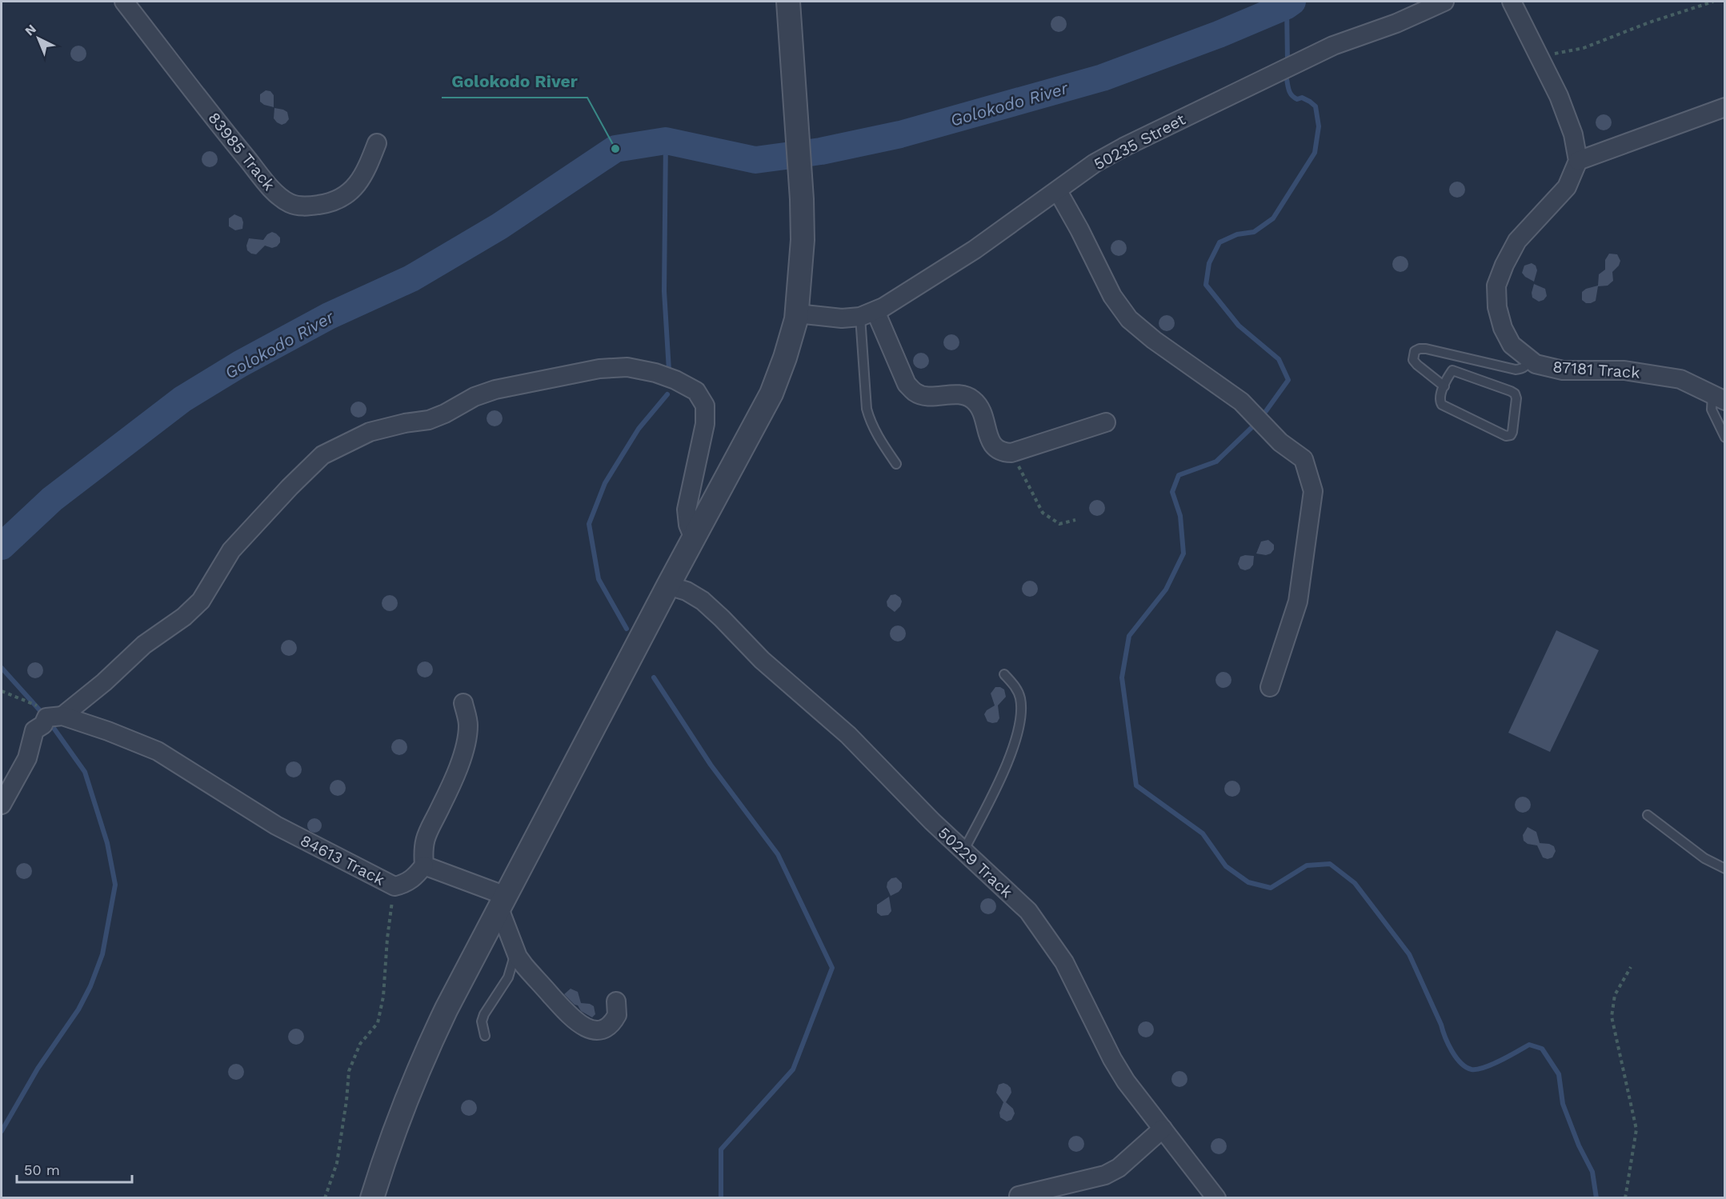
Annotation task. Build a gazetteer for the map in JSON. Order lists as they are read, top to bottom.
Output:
{
  "streets": {
    "street": [
      "50235 Street",
      "83985 Track",
      "87181 Track",
      "84613 Track",
      "50229 Track"
    ]
  },
  "water": ["Golokodo River"],
  "places": ["Golokodo River"],
  "scale_bar": "50 m",
  "north": "top left"
}
